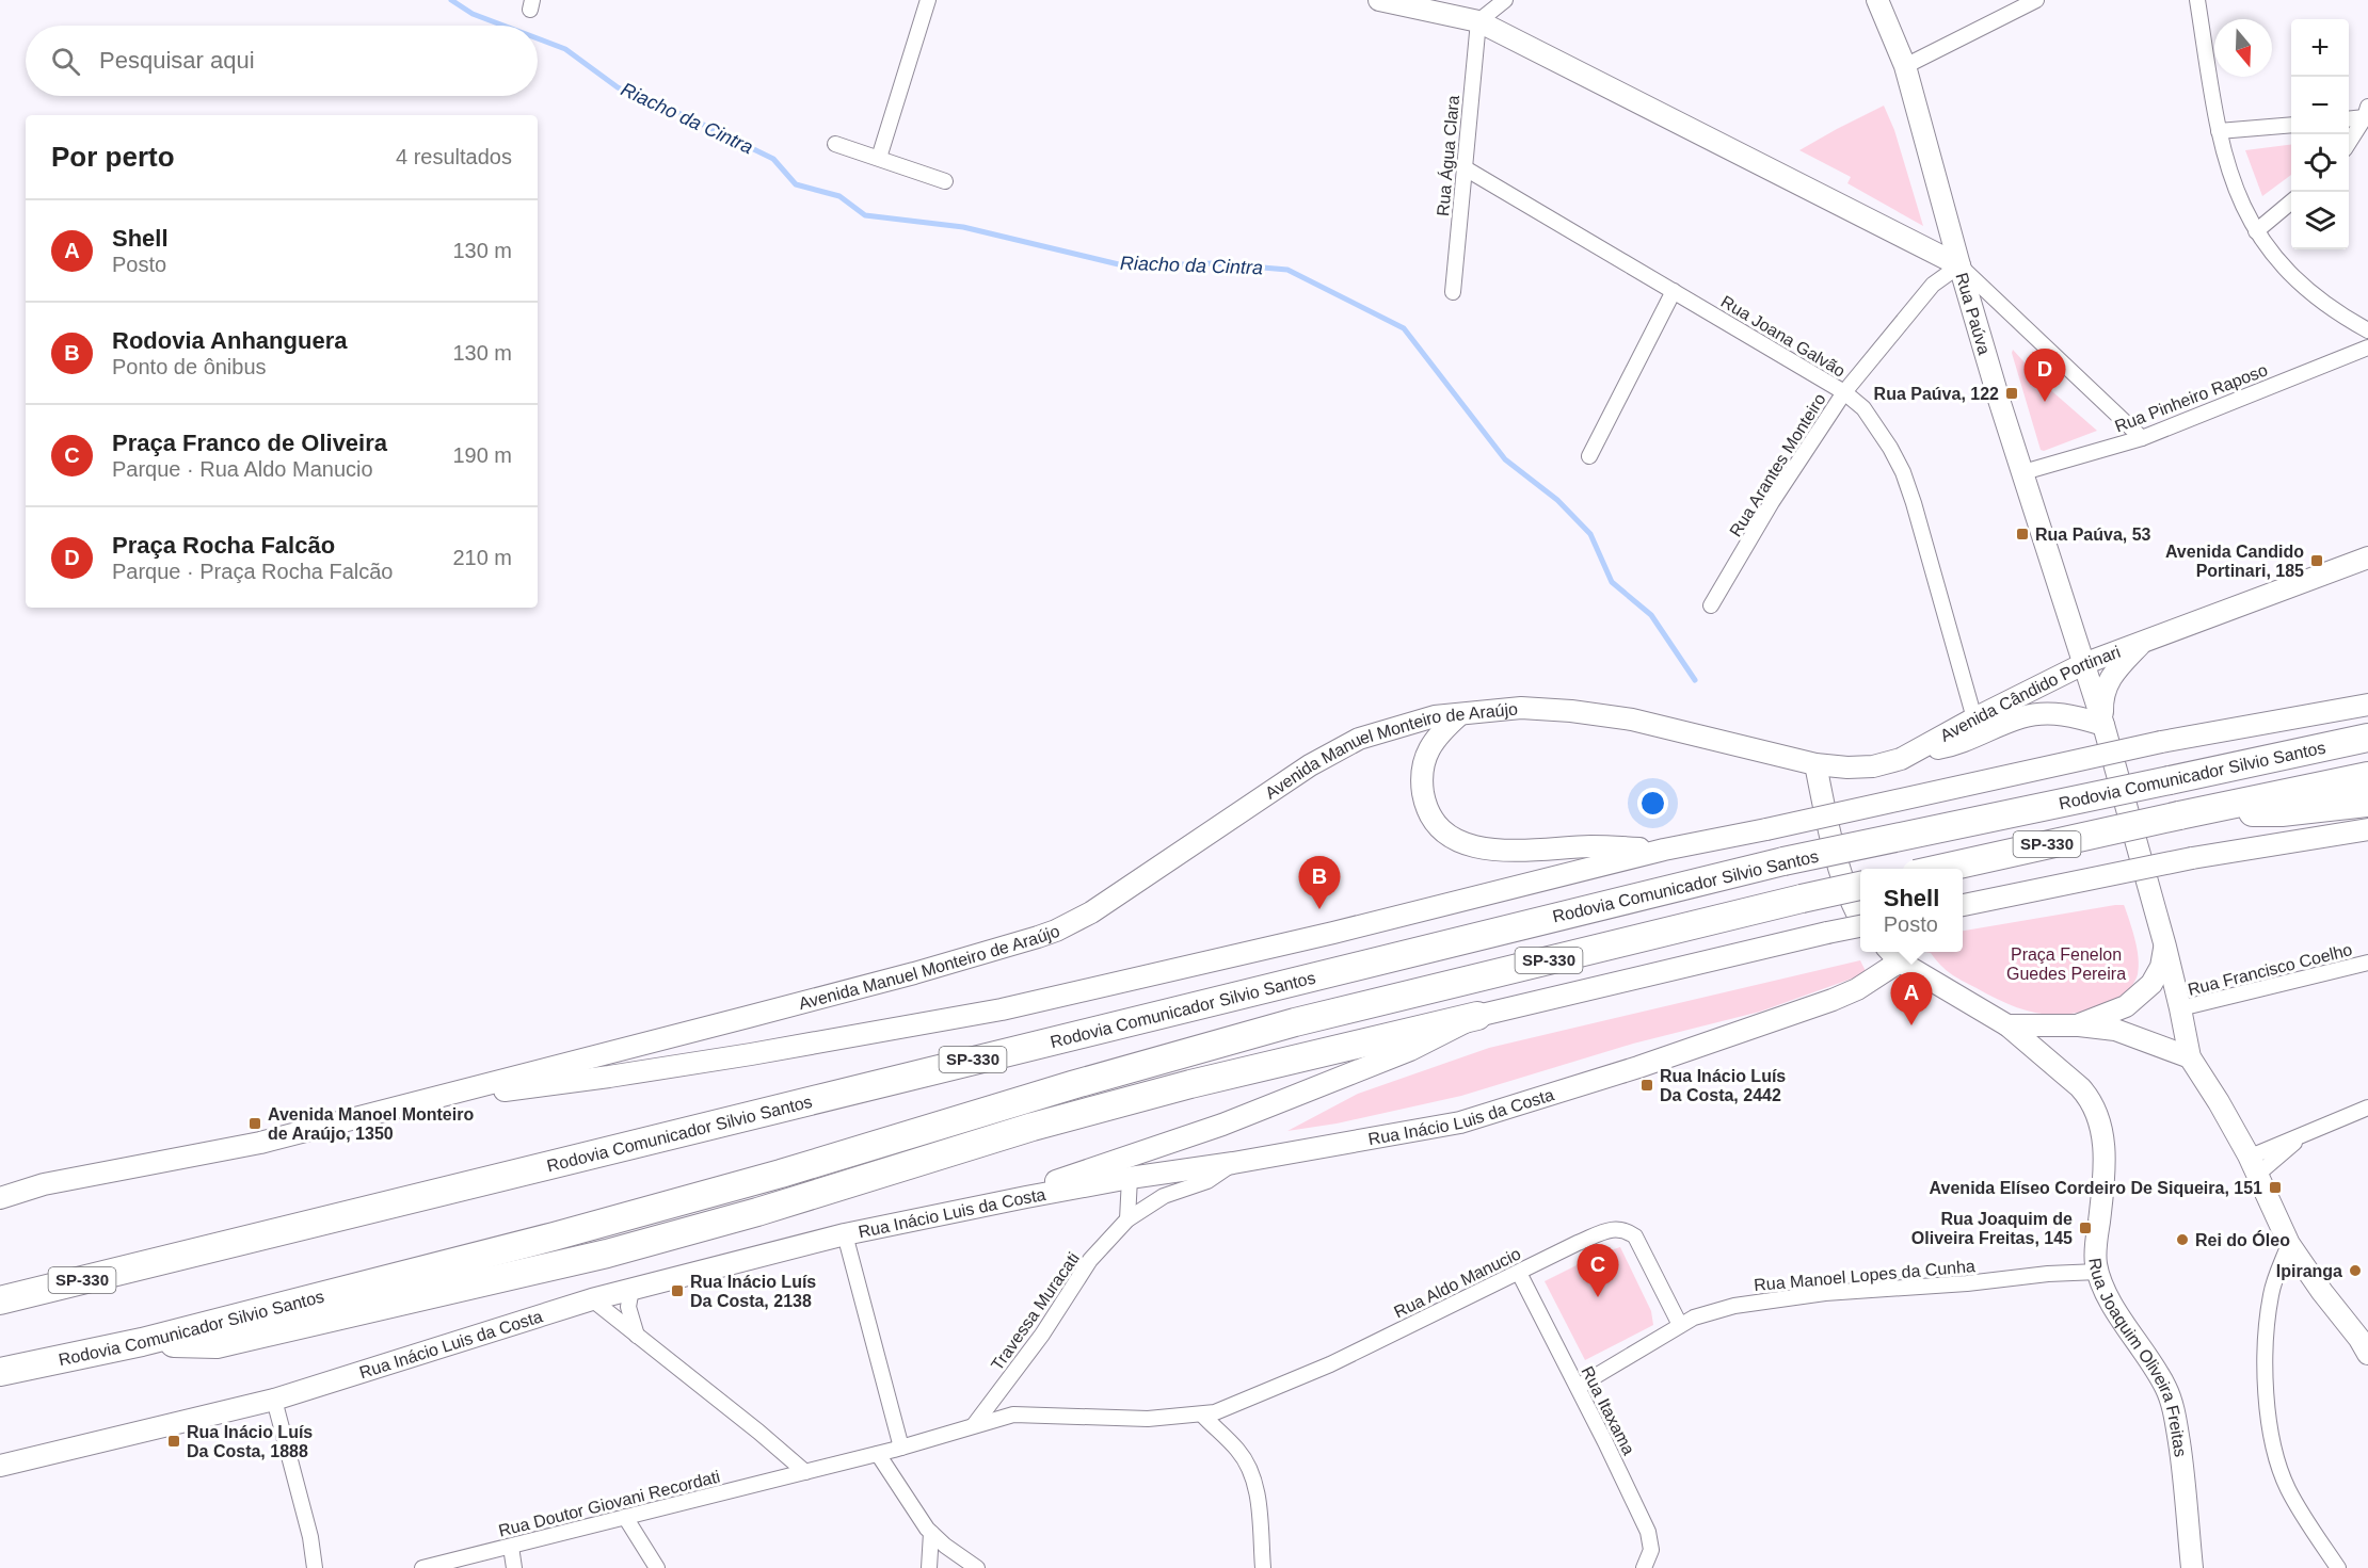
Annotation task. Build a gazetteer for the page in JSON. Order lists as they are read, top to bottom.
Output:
{
  "streets": {
    "highway": ["Rodovia Comunicador Silvio Santos", "SP-330"],
    "main road": [
      "Rua Paúva",
      "Avenida Cândido Portinari",
      "Avenida Manuel Monteiro de Araújo",
      "Rua Inácio Luis da Costa",
      "Rua Joaquim Oliveira Freitas"
    ],
    "street": [
      "Rua Água Clara",
      "Rua Joana Galvão",
      "Rua Pinheiro Raposo",
      "Rua Arantes Monteiro",
      "Rua Francisco Coelho",
      "Rua Manoel Lopes da Cunha",
      "Rua Aldo Manucio",
      "Travessa Muracati",
      "Rua Itaxama",
      "Rua Doutor Giovani Recordati"
    ]
  },
  "crossings": [
    ["Rua Água Clara", "Rua Joana Galvão"],
    ["Rua Paúva", "Rua Pinheiro Raposo"],
    ["Rua Paúva", "Rua Arantes Monteiro"],
    ["Rua Paúva", "Avenida Cândido Portinari"],
    ["Rua Joana Galvão", "Rua Arantes Monteiro"],
    ["Rua Joana Galvão", "Avenida Cândido Portinari"],
    ["Avenida Cândido Portinari", "Avenida Manuel Monteiro de Araújo"],
    ["Rua Inácio Luis da Costa", "Travessa Muracati"],
    ["Rua Inácio Luis da Costa", "Rua Joaquim Oliveira Freitas"],
    ["Rua Manoel Lopes da Cunha", "Rua Aldo Manucio"],
    ["Rua Manoel Lopes da Cunha", "Rua Joaquim Oliveira Freitas"],
    ["Rua Manoel Lopes da Cunha", "Rua Itaxama"],
    ["Rua Aldo Manucio", "Travessa Muracati"],
    ["Rua Aldo Manucio", "Rua Itaxama"],
    ["Rua Aldo Manucio", "Rua Doutor Giovani Recordati"],
    ["Travessa Muracati", "Rua Doutor Giovani Recordati"]
  ],
  "water": ["Riacho da Cintra"],
  "parks": ["Praça Fenelon Guedes Pereira"],
  "places": {
    "transit": [
      "Rua Paúva, 122",
      "Rua Paúva, 53",
      "Avenida Candido Portinari, 185",
      "Rua Inácio Luís Da Costa, 2442",
      "Avenida Manoel Monteiro de Araújo, 1350",
      "Avenida Elíseo Cordeiro De Siqueira, 151",
      "Rua Joaquim de Oliveira Freitas, 145",
      "Rua Inácio Luís Da Costa, 2138",
      "Rua Inácio Luís Da Costa, 1888"
    ],
    "other": ["Rei do Óleo", "Ipiranga"]
  },
  "north": "bottom",
  "page": {
    "map_buttons": ["+", "−"],
    "search": "Pesquisar aqui",
    "heading": ["Por perto", "4 resultados"],
    "list": [
      {
        "mark": "A",
        "name": "Shell",
        "note": "Posto",
        "value": "130 m"
      },
      {
        "mark": "B",
        "name": "Rodovia Anhanguera",
        "note": "Ponto de ônibus",
        "value": "130 m"
      },
      {
        "mark": "C",
        "name": "Praça Franco de Oliveira",
        "note": "Parque · Rua Aldo Manucio",
        "value": "190 m"
      },
      {
        "mark": "D",
        "name": "Praça Rocha Falcão",
        "note": "Parque · Praça Rocha Falcão",
        "value": "210 m"
      }
    ],
    "pins": [
      "D",
      "B",
      "A",
      "C"
    ],
    "popup": ["Shell", "Posto"]
  }
}
